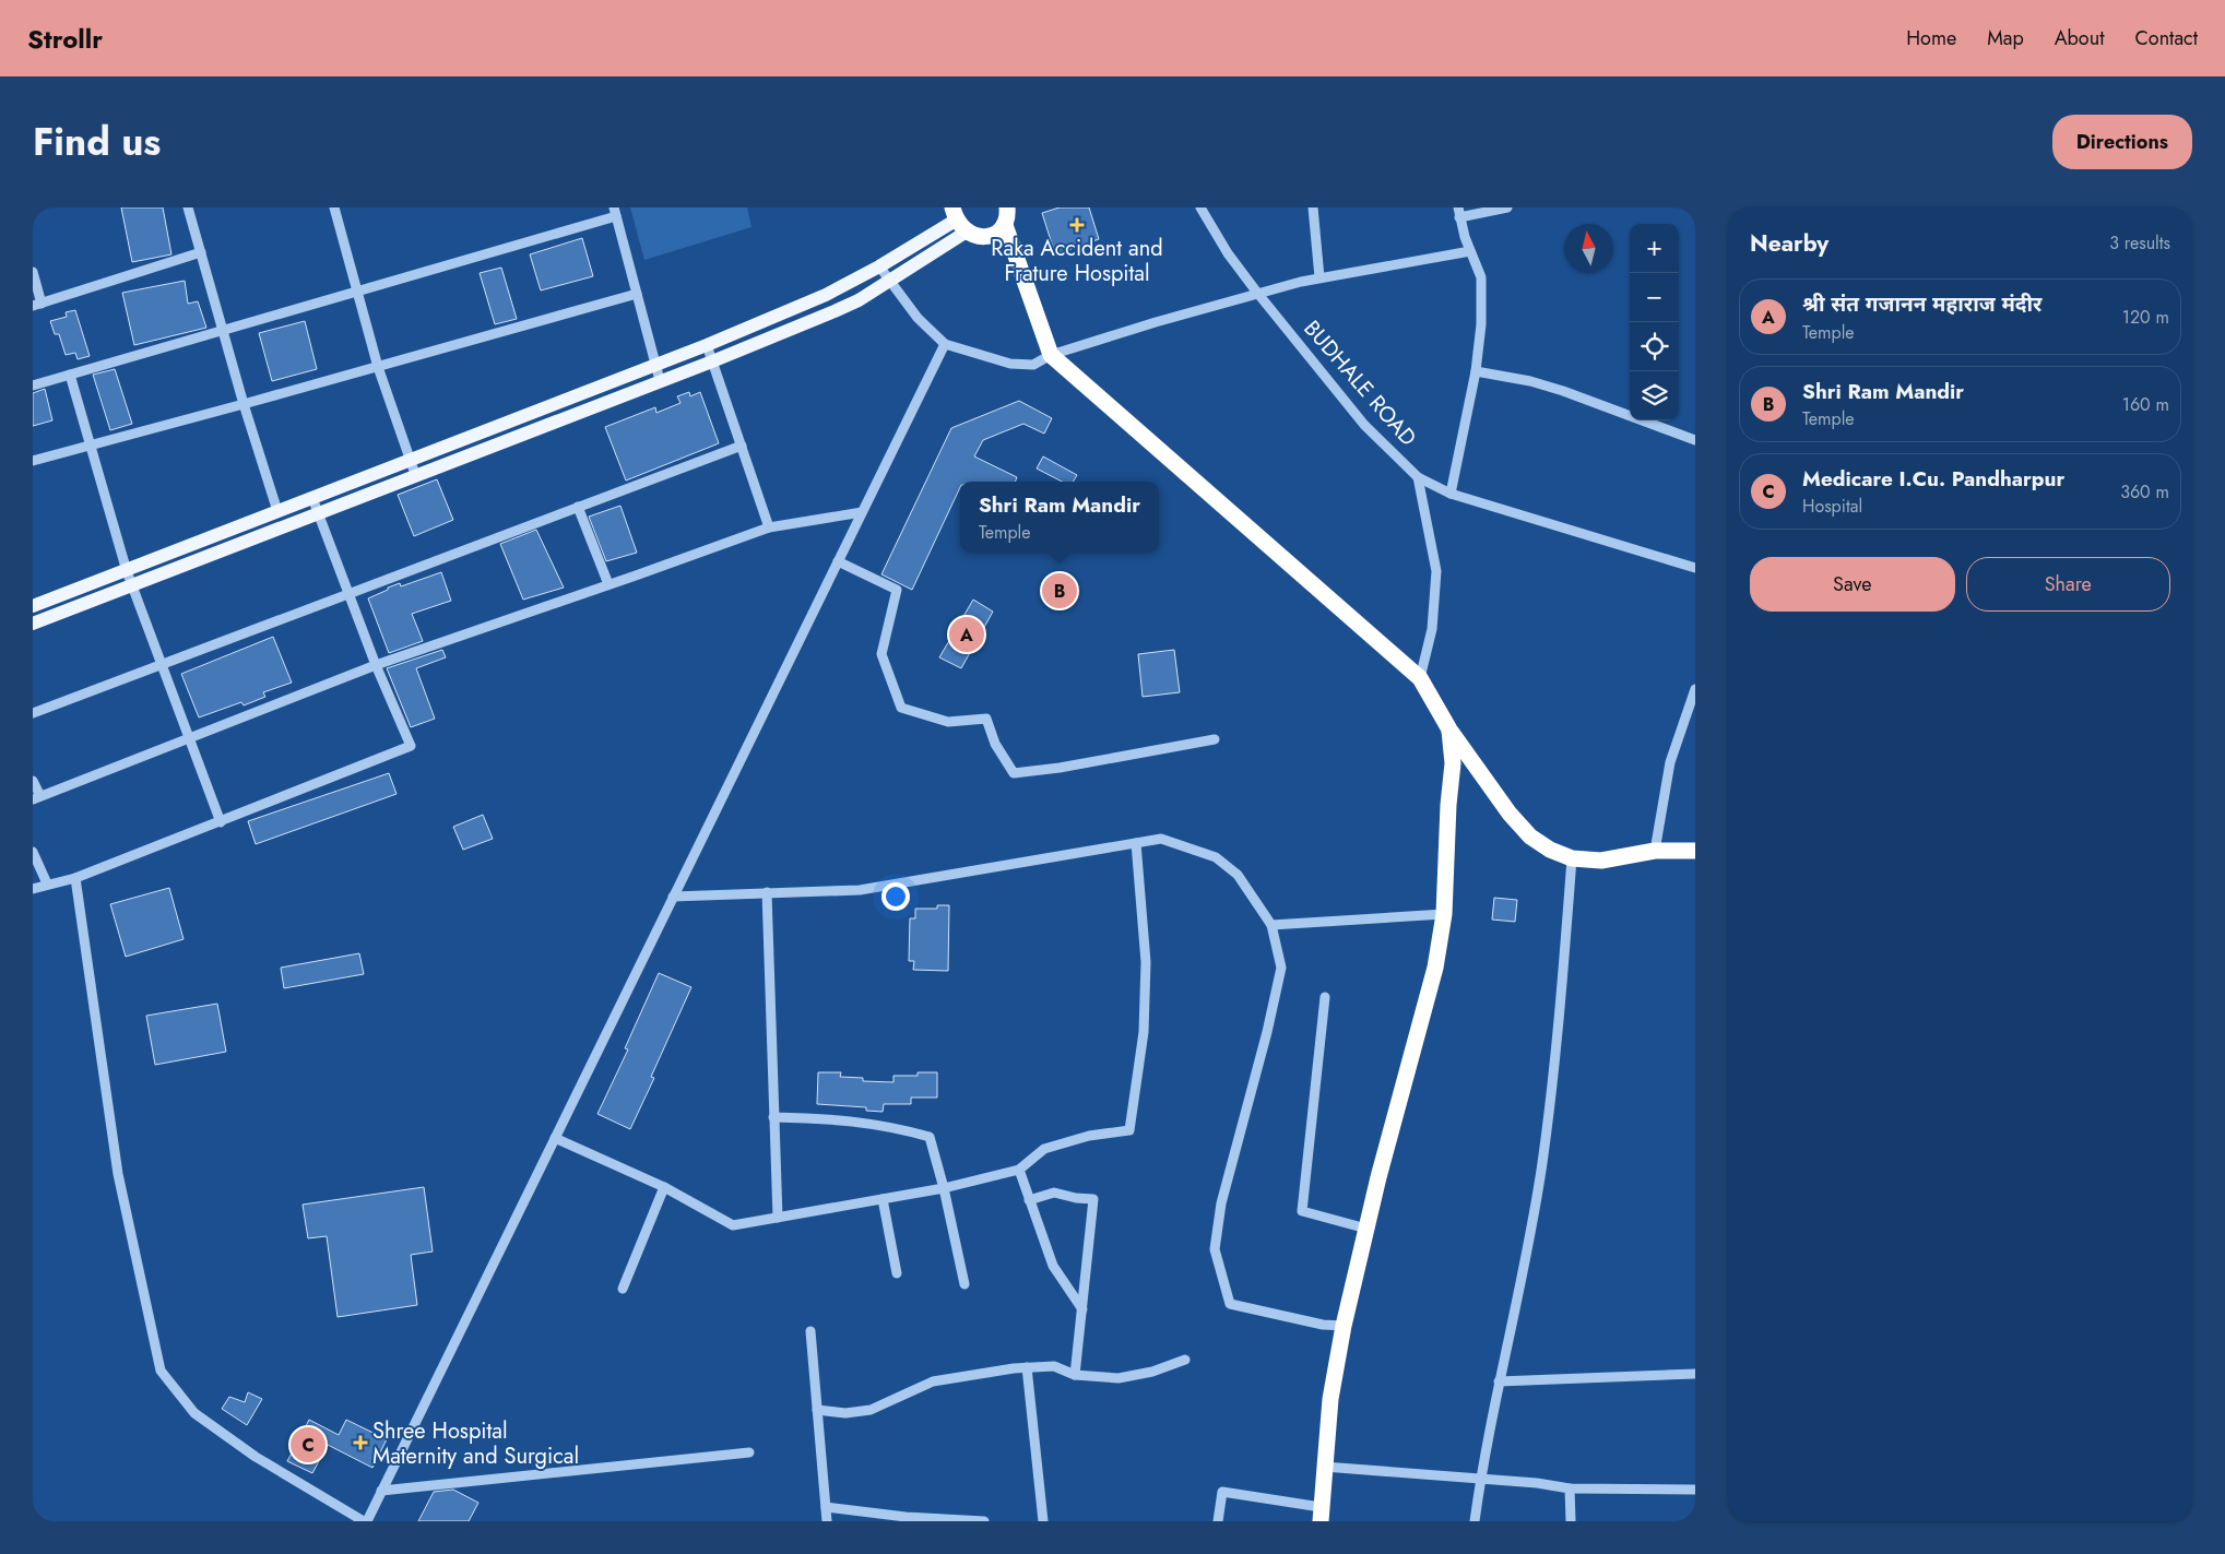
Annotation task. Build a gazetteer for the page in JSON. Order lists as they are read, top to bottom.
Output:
{
  "streets": {
    "street": ["BUDHALE ROAD"]
  },
  "places": {
    "health": ["Raka Accident and Frature Hospital", "Shree Hospital Maternity and Surgical"]
  },
  "north": "top",
  "page": {
    "header": "Strollr",
    "nav": [
      "Home",
      "Map",
      "About",
      "Contact"
    ],
    "title": "Find us",
    "buttons": [
      "Directions",
      ["Save", "Share"]
    ],
    "heading": ["Nearby", "3 results"],
    "map_buttons": ["+", "−"],
    "list": [
      {
        "mark": "A",
        "name": "श्री संंत गजानन महाराज मंदीर",
        "note": "Temple",
        "value": "120 m"
      },
      {
        "mark": "B",
        "name": "Shri Ram Mandir",
        "note": "Temple",
        "value": "160 m"
      },
      {
        "mark": "C",
        "name": "Medicare I.Cu. Pandharpur",
        "note": "Hospital",
        "value": "360 m"
      }
    ],
    "popup": ["Shri Ram Mandir", "Temple"],
    "pins": ["B", "A", "C"]
  }
}
